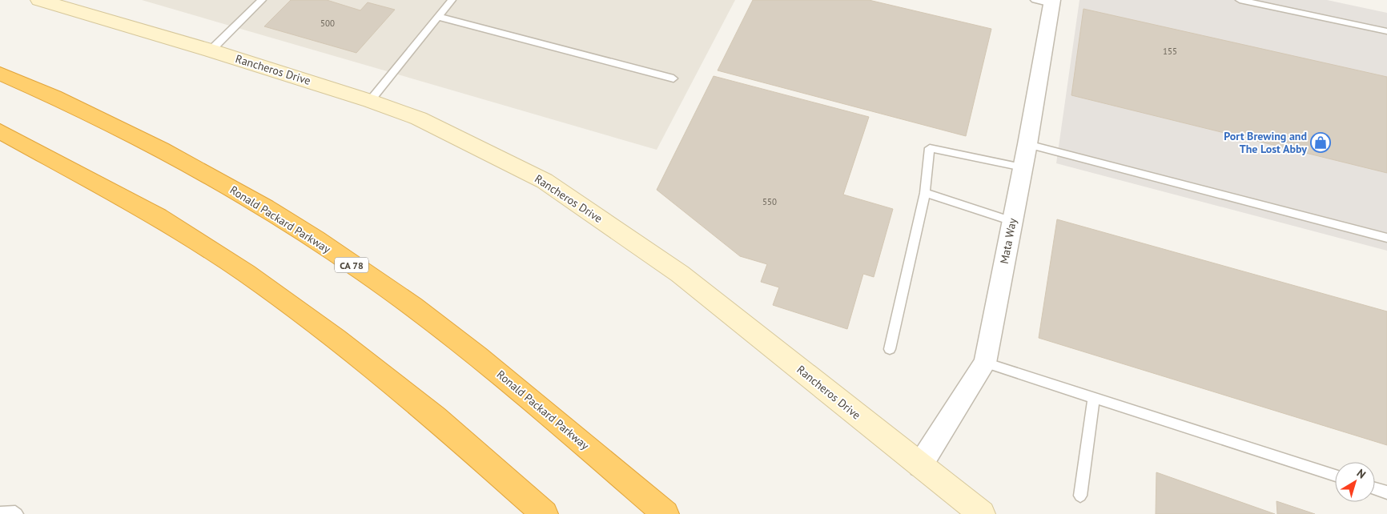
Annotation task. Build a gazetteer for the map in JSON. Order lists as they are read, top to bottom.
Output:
{
  "streets": {
    "highway": ["Ronald Packard Parkway", "CA 78"],
    "main road": ["Rancheros Drive"],
    "street": ["Mata Way"]
  },
  "crossings": [
    ["Rancheros Drive", "Mata Way"]
  ],
  "places": {
    "shop": ["Port Brewing and The Lost Abby"]
  },
  "house_numbers": ["500", "155", "550"],
  "north": "top right"
}
